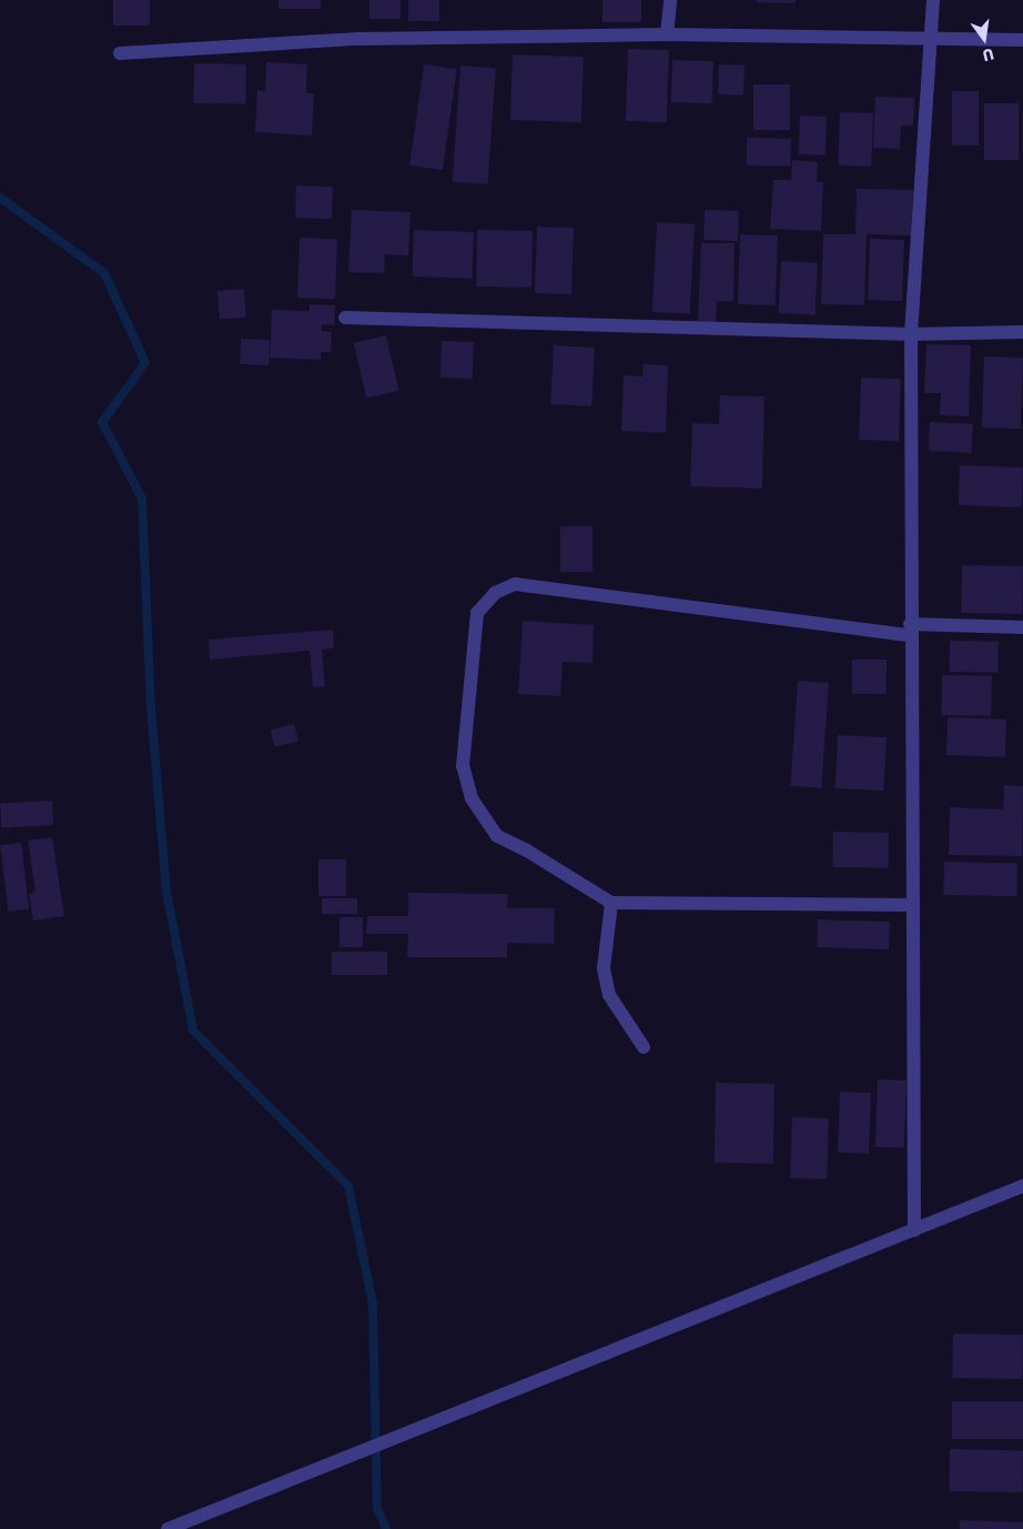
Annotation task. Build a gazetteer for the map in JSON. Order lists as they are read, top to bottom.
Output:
{
  "north": "bottom"
}
